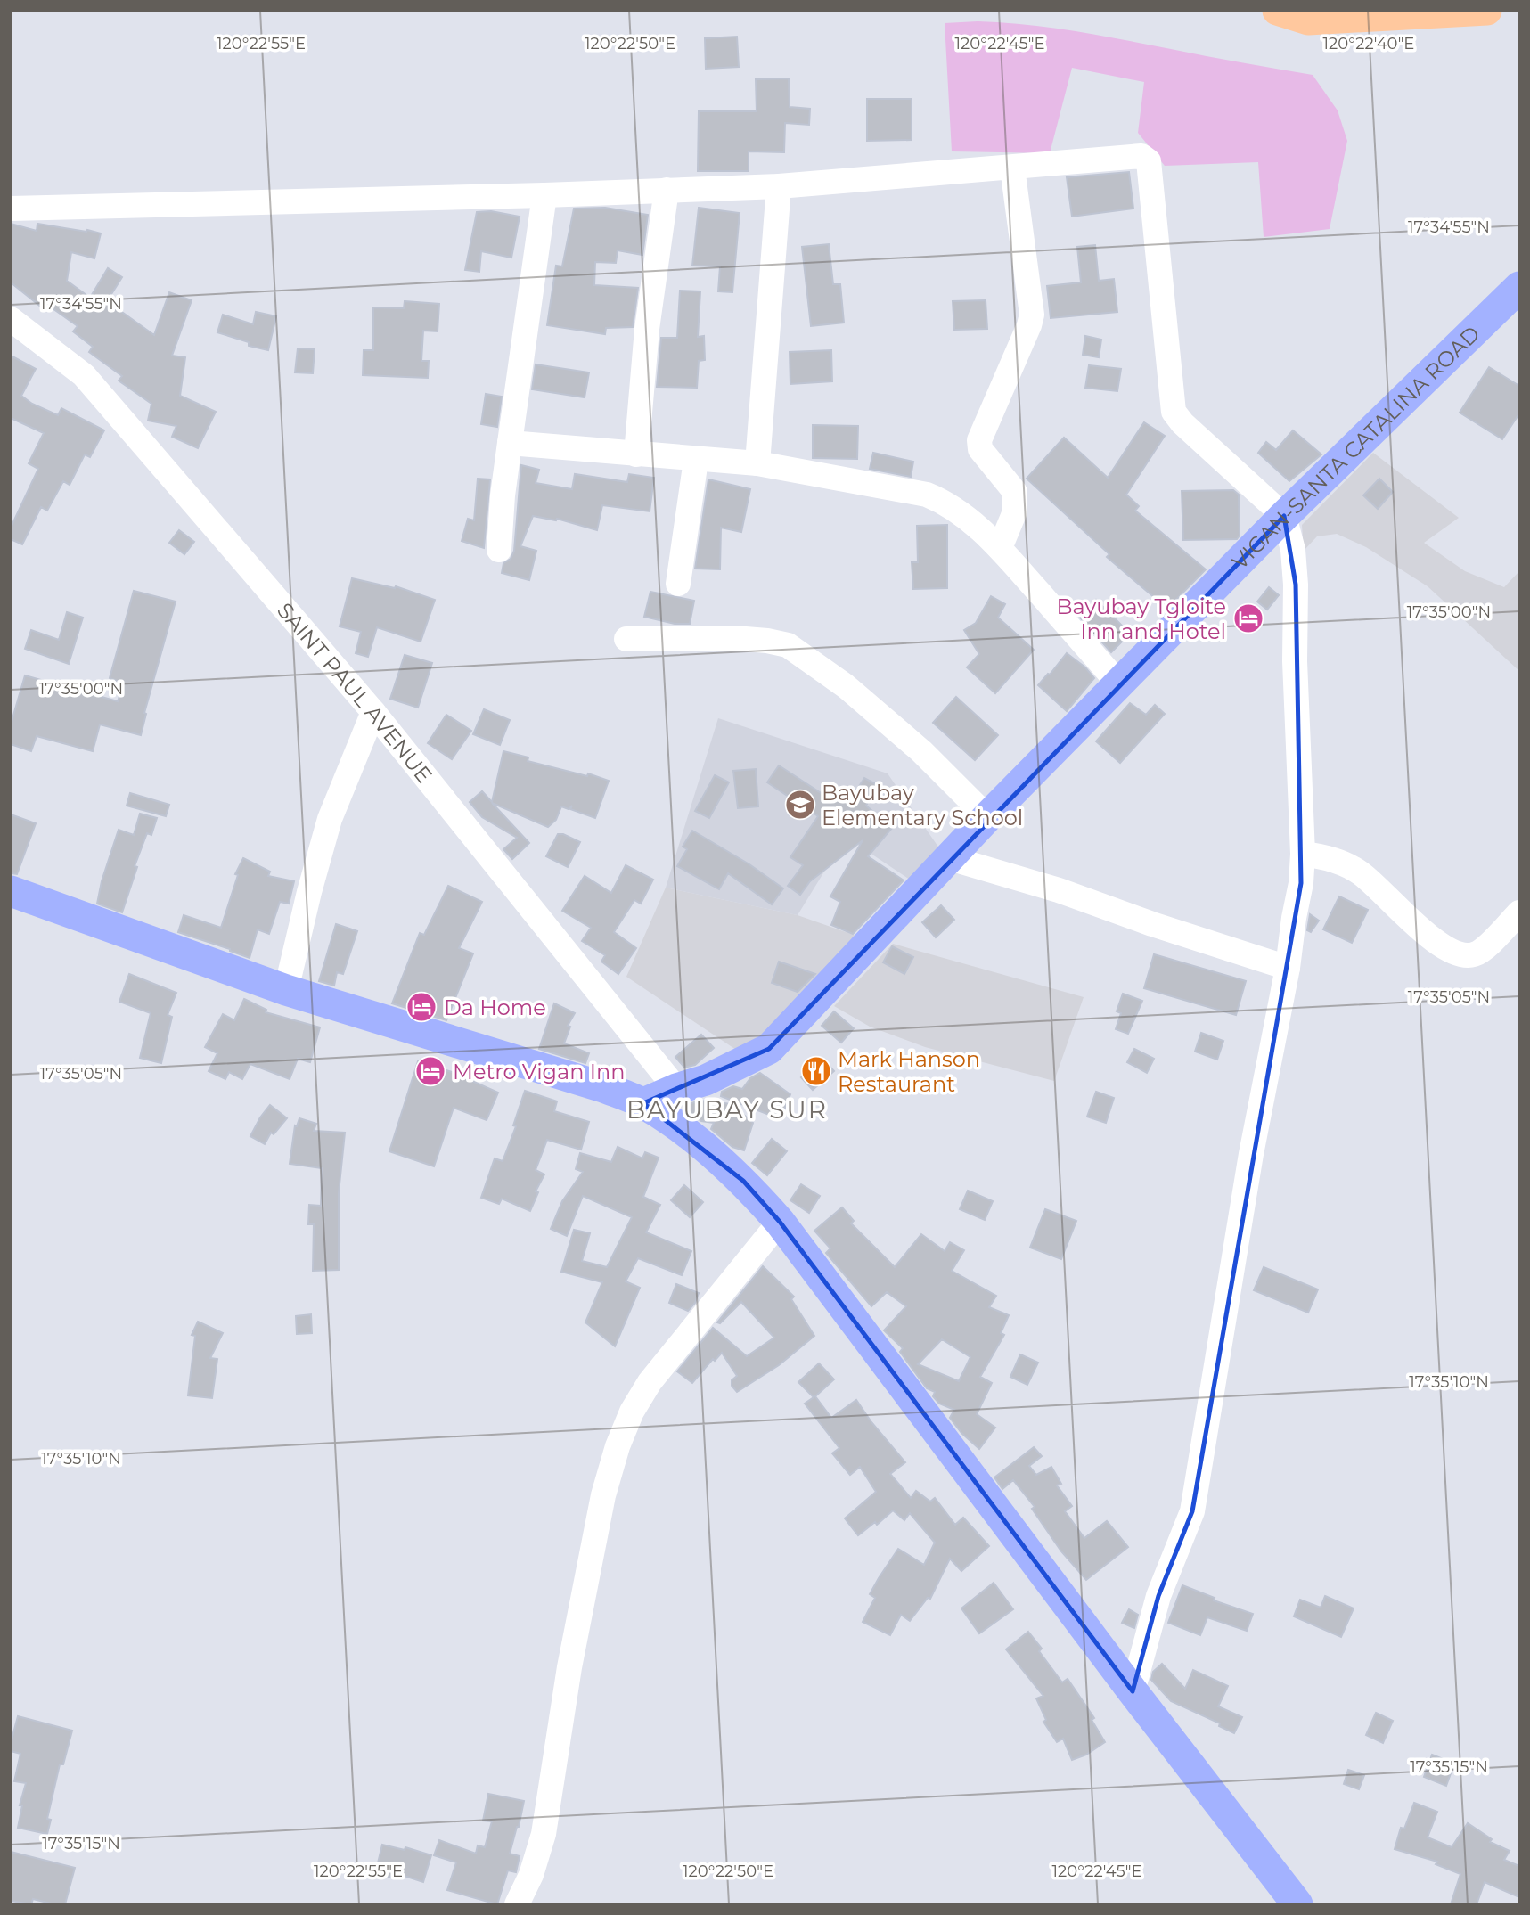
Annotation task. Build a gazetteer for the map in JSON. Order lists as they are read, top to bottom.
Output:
{
  "streets": {
    "main road": ["VIGAN-SANTA CATALINA ROAD"],
    "street": ["SAINT PAUL AVENUE"]
  },
  "crossings": [
    ["VIGAN-SANTA CATALINA ROAD", "SAINT PAUL AVENUE"]
  ],
  "districts": ["BAYUBAY SUR"],
  "places": {
    "hotel": ["Bayubay Tgloite Inn and Hotel", "Da Home", "Metro Vigan Inn"],
    "school or university": ["Bayubay Elementary School"],
    "restaurant": ["Mark Hanson Restaurant"]
  },
  "coordinates": [
    "120°22'55\"E",
    "120°22'50\"E",
    "120°22'45\"E",
    "120°22'40\"E",
    "17°34'55\"N",
    "17°35'00\"N",
    "17°35'05\"N",
    "17°35'10\"N",
    "17°35'15\"N"
  ]
}
